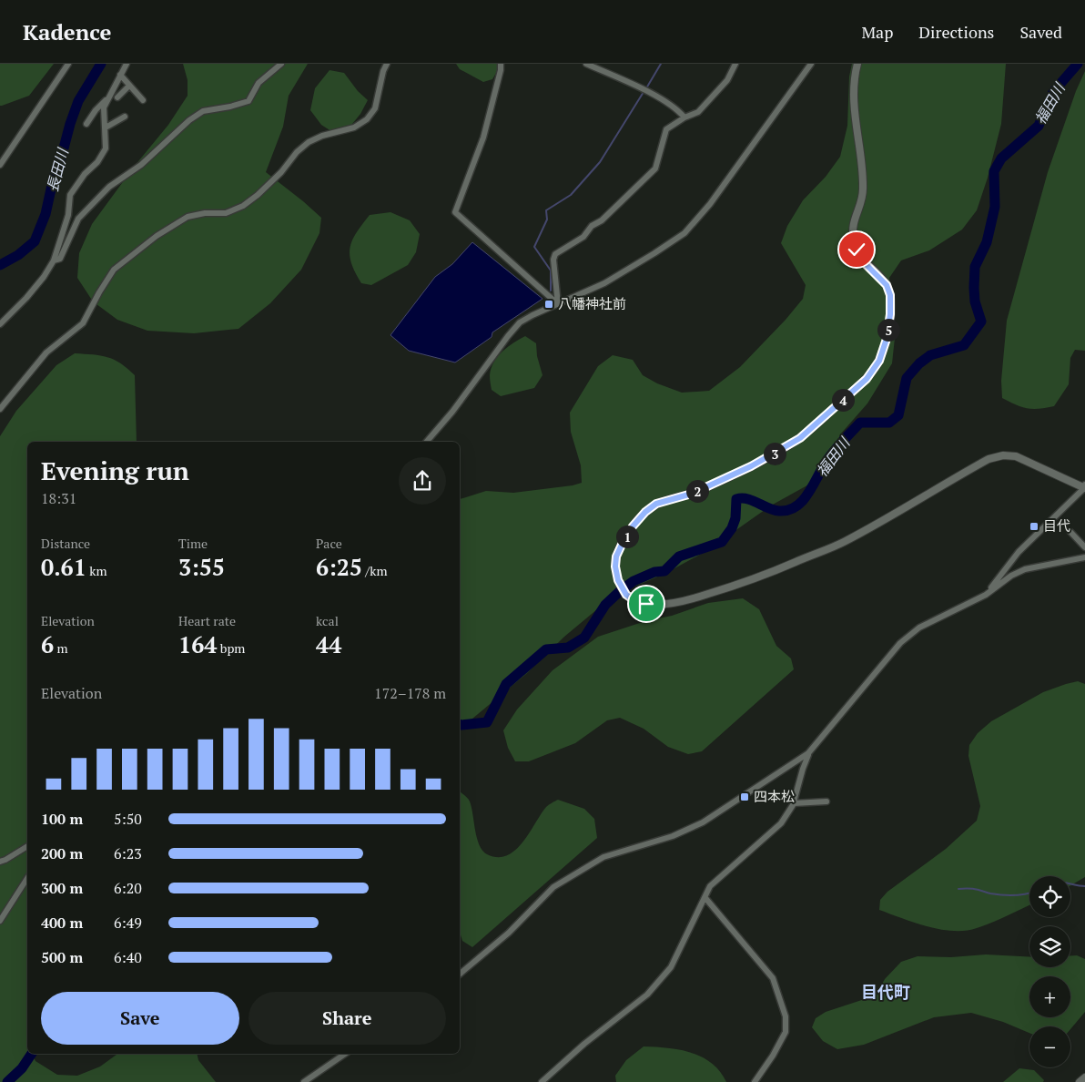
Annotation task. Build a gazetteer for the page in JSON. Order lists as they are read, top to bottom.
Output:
{
  "districts": ["目代町"],
  "water": ["福田川", "長田川"],
  "places": {
    "transit": ["八幡神社前", "目代", "四本松"]
  },
  "page": {
    "header": "Kadence",
    "nav": ["Map", "Directions", "Saved"],
    "pins": [
      "5",
      "4",
      "3",
      "2",
      "1"
    ],
    "heading": ["Evening run", "18:31"],
    "stats": [
      ["Distance", "0.61 km"],
      ["Time", "3:55"],
      ["Pace", "6:25 /km"],
      ["Elevation", "6 m"],
      ["Heart rate", "164 bpm"],
      ["kcal", "44"]
    ],
    "chart": ["Elevation", "172–178 m"],
    "list": [
      {
        "name": "100 m",
        "note": "5:50"
      },
      {
        "name": "200 m",
        "note": "6:23"
      },
      {
        "name": "300 m",
        "note": "6:20"
      },
      {
        "name": "400 m",
        "note": "6:49"
      },
      {
        "name": "500 m",
        "note": "6:40"
      }
    ],
    "map_buttons": ["+", "−"],
    "buttons": ["Save", "Share"]
  }
}
